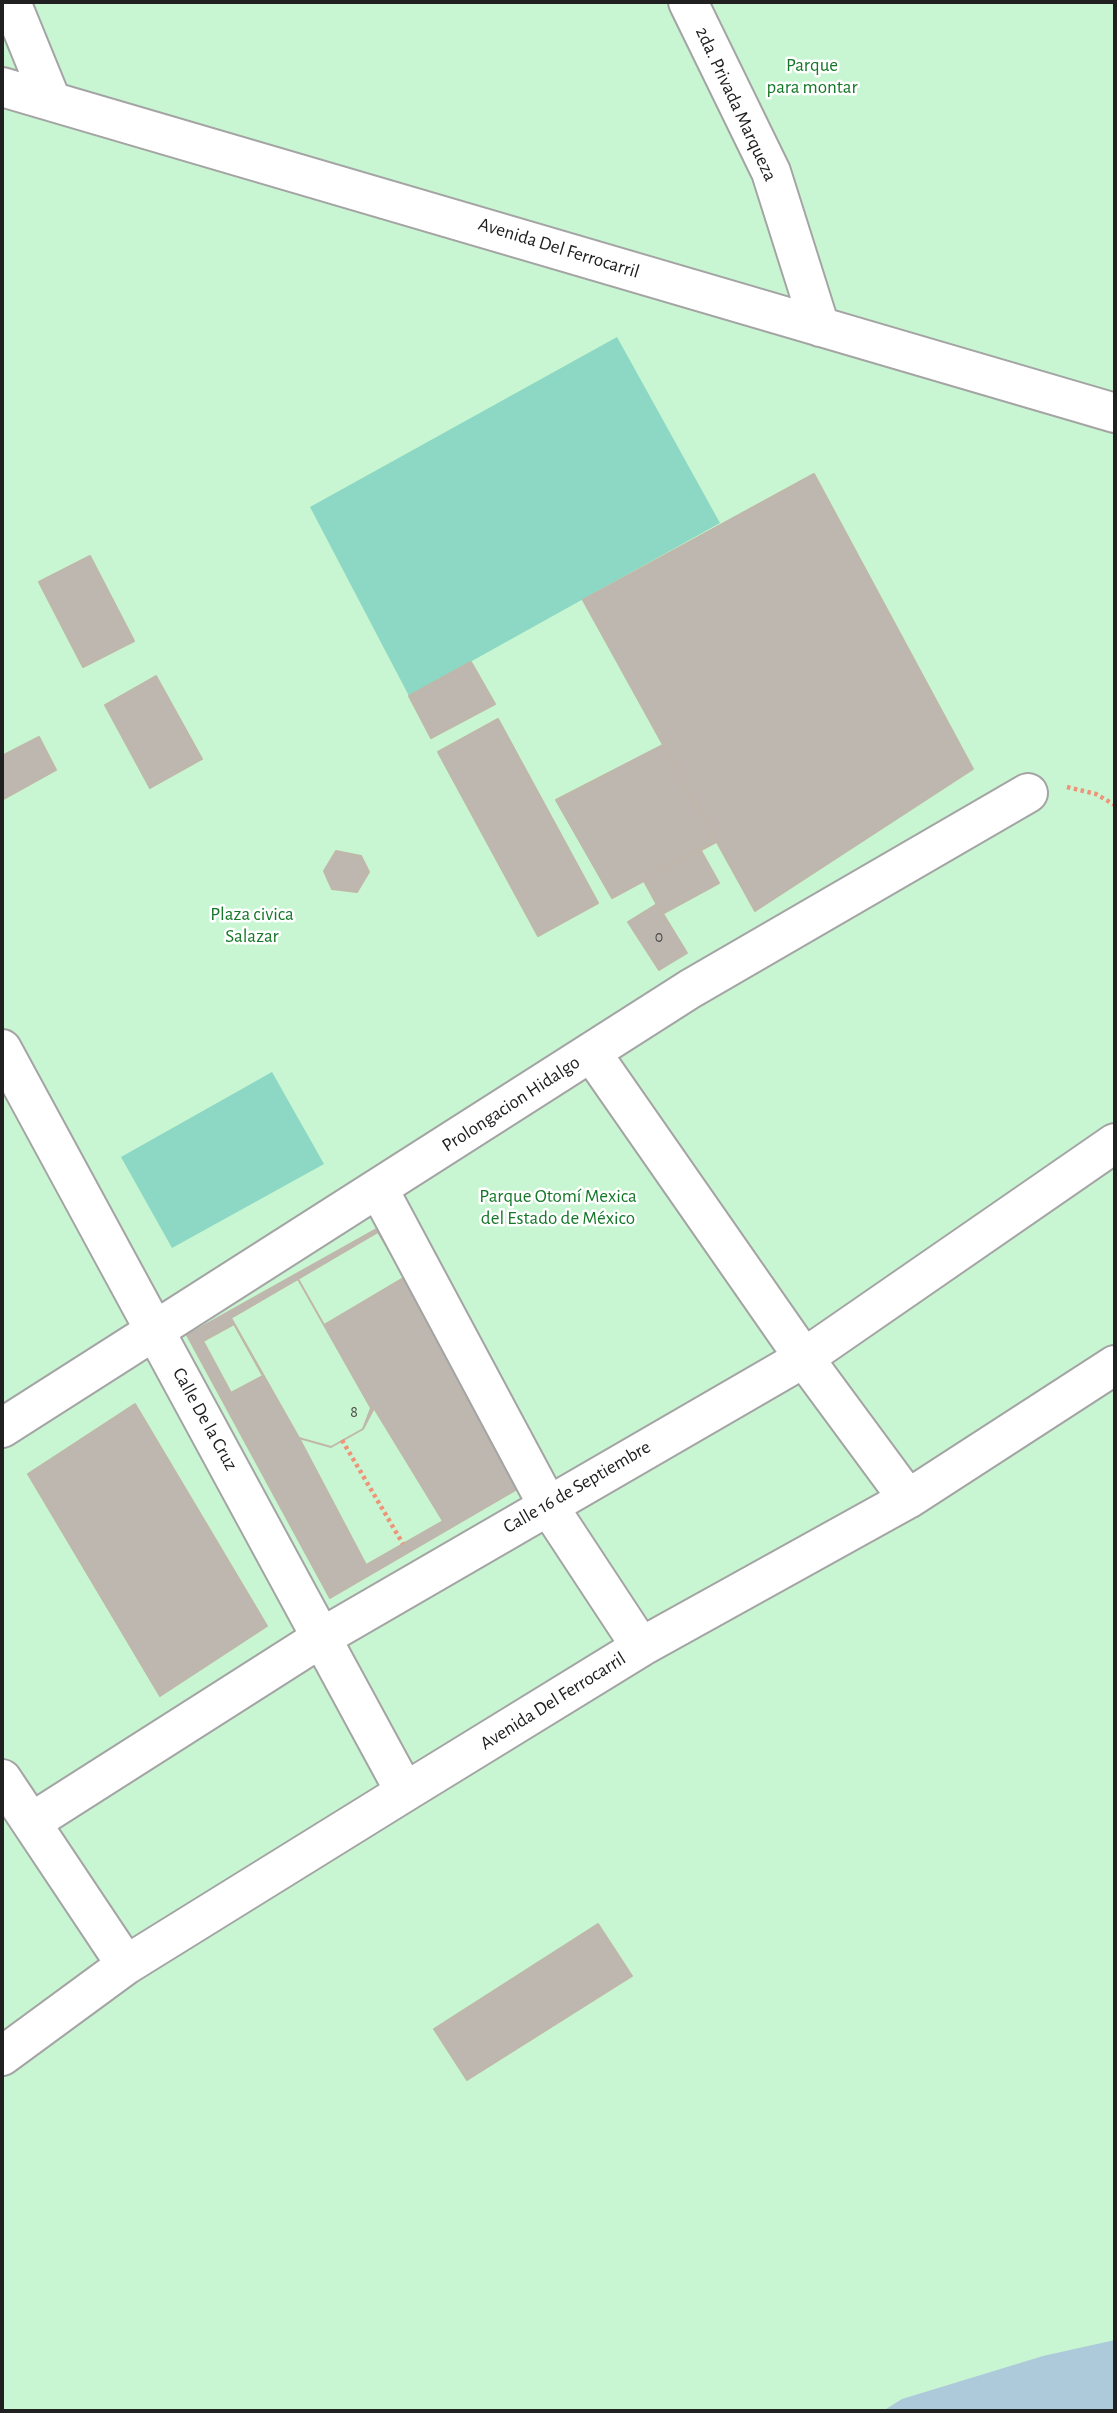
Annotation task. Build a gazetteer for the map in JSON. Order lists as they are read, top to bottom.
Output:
{
  "streets": {
    "street": [
      "2da. Privada Marqueza",
      "Avenida Del Ferrocarril",
      "Prolongacion Hidalgo",
      "Calle De la Cruz",
      "Calle 16 de Septiembre"
    ]
  },
  "crossings": [
    ["2da. Privada Marqueza", "Avenida Del Ferrocarril"],
    ["Avenida Del Ferrocarril", "Calle De la Cruz"],
    ["Prolongacion Hidalgo", "Calle De la Cruz"],
    ["Calle De la Cruz", "Calle 16 de Septiembre"]
  ],
  "parks": ["Parque para montar", "Plaza civica Salazar", "Parque Otomí Mexica del Estado de México"],
  "house_numbers": ["0", "8"]
}
